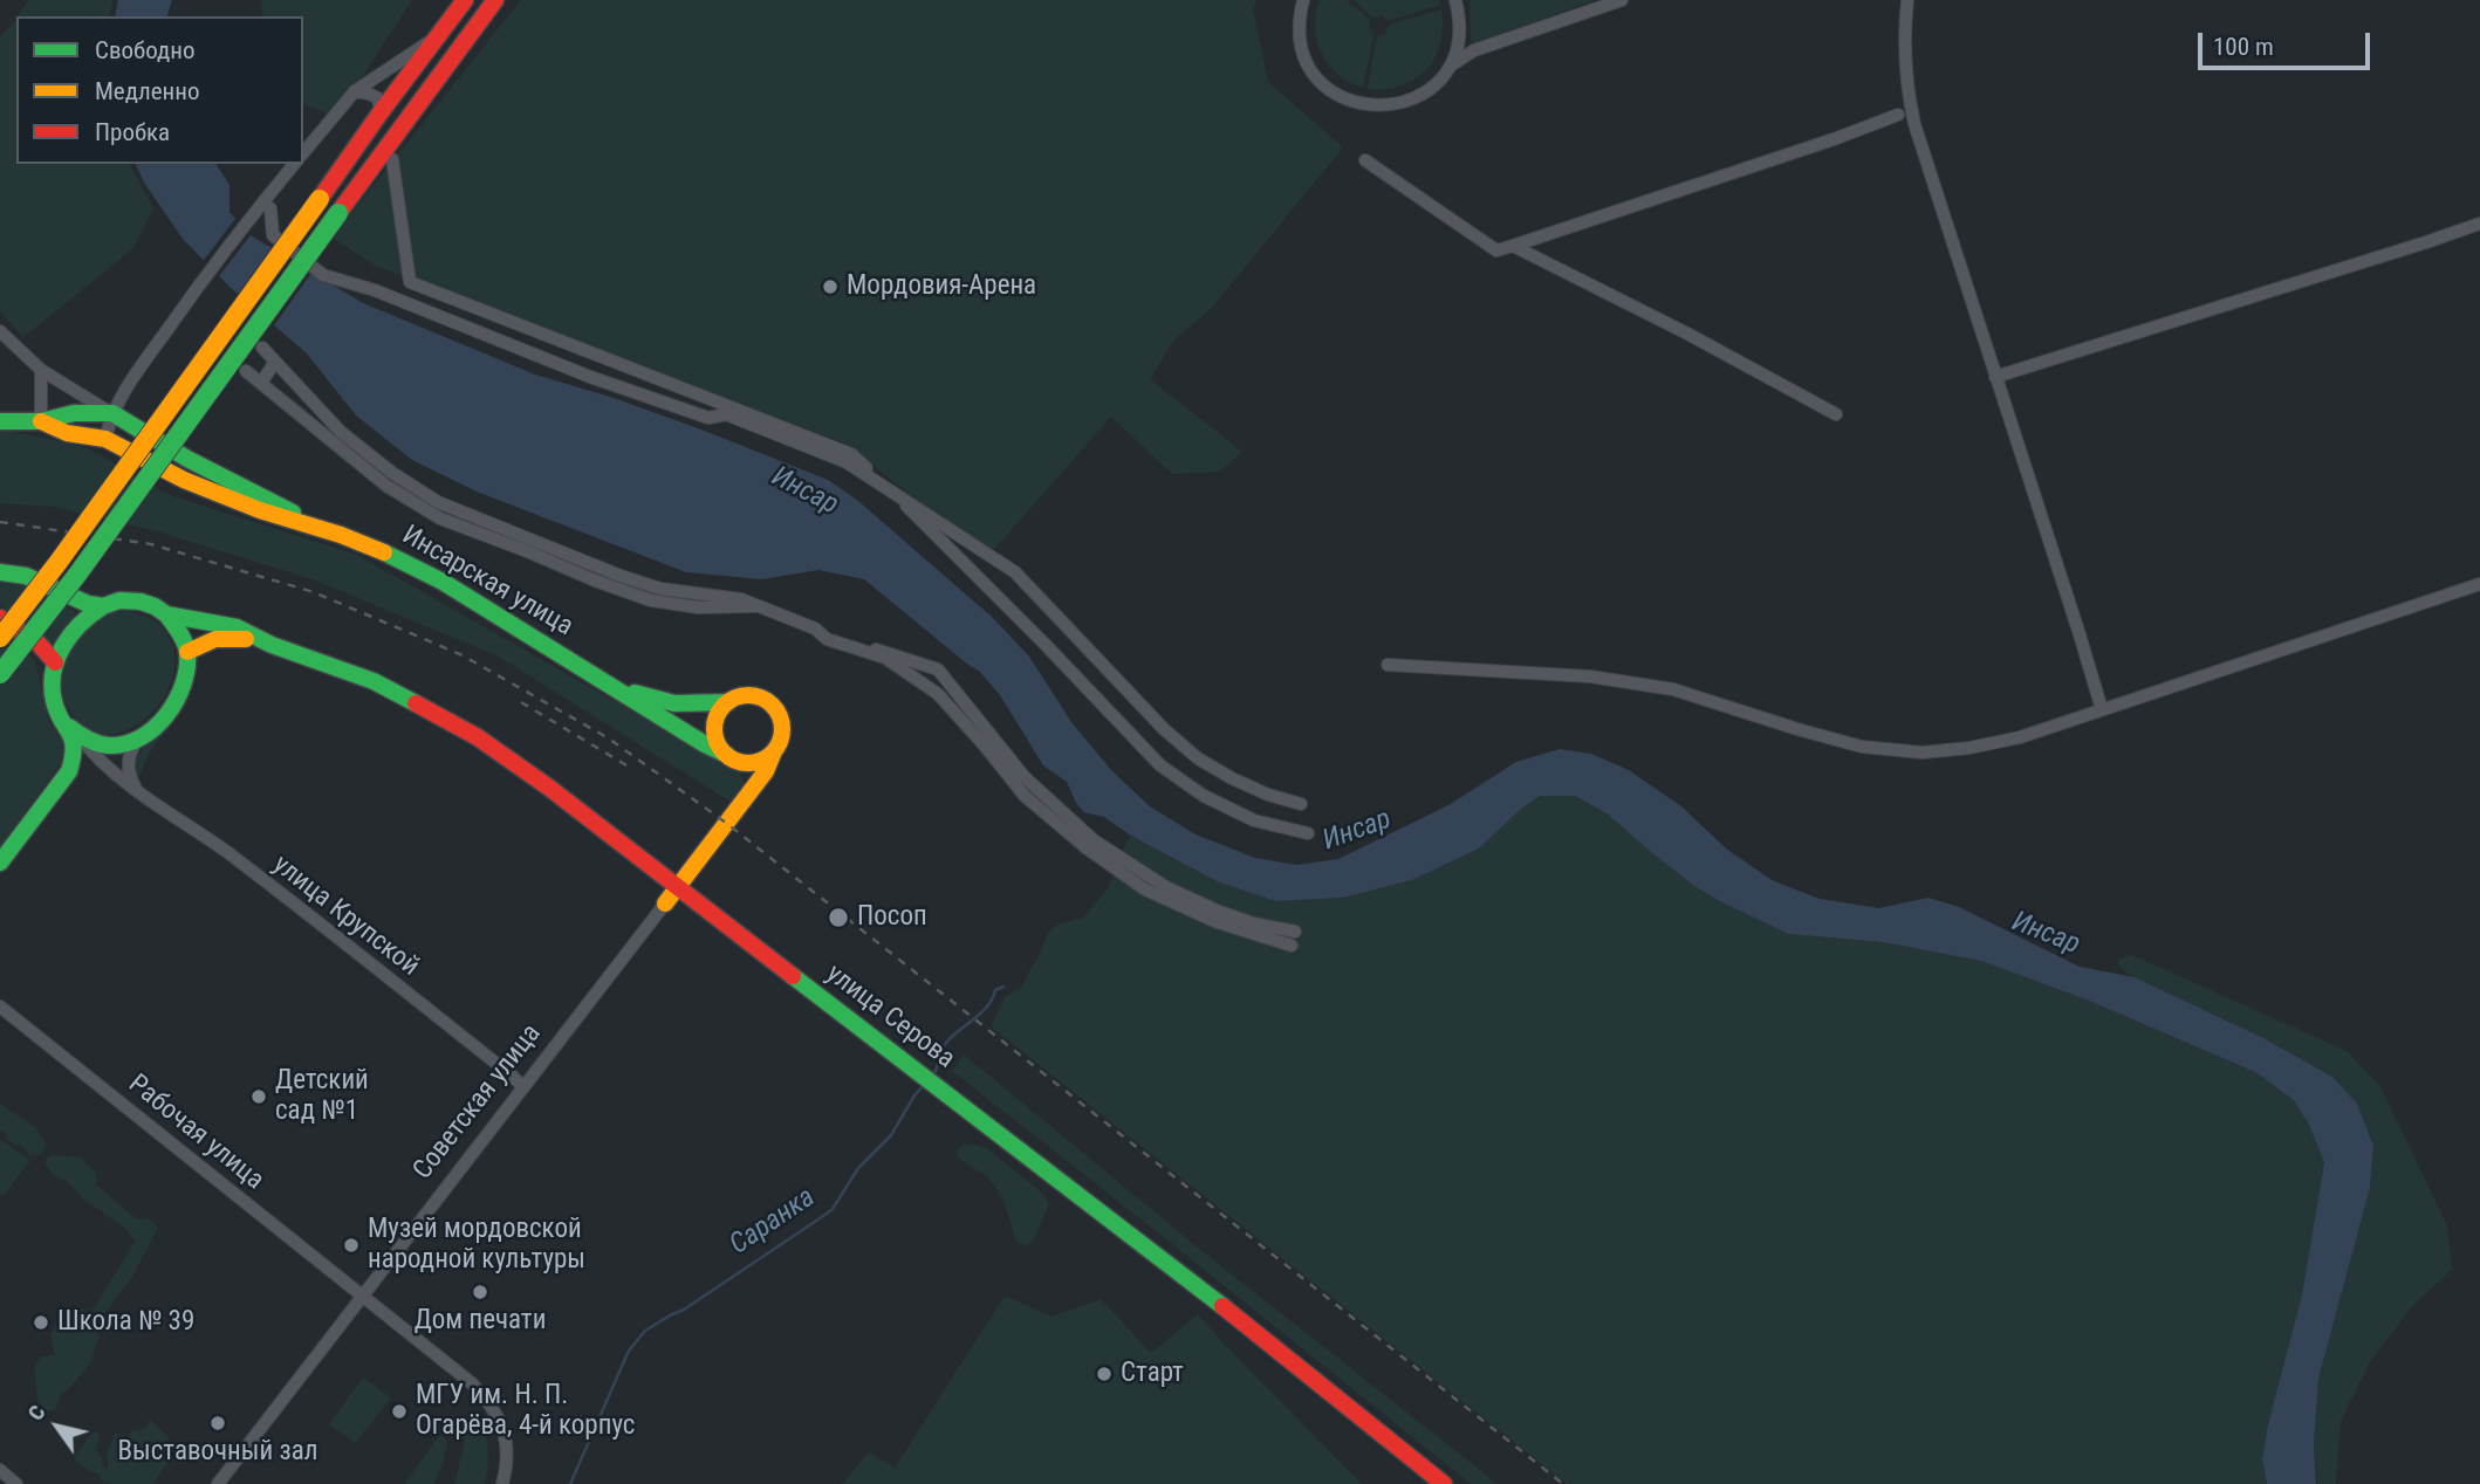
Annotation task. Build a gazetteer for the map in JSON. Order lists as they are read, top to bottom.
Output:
{
  "streets": {
    "street": [
      "Инсарская улица",
      "улица Крупской",
      "улица Серова",
      "Советская улица",
      "Рабочая улица"
    ]
  },
  "crossings": [
    ["Инсарская улица", "Советская улица"],
    ["улица Крупской", "улица Серова"],
    ["улица Крупской", "Советская улица"],
    ["улица Серова", "Советская улица"],
    ["Советская улица", "Рабочая улица"]
  ],
  "water": ["Инсар", "Саранка"],
  "places": [
    "Мордовия-Арена",
    "Посоп",
    "Детский сад №1",
    "Музей мордовской народной культуры",
    "Дом печати",
    "Школа № 39",
    "Старт",
    "МГУ им. Н. П. Огарёва, 4-й корпус",
    "Выставочный зал"
  ],
  "legend": ["Свободно", "Медленно", "Пробка"],
  "scale_bar": "100 m",
  "north": "top left"
}
